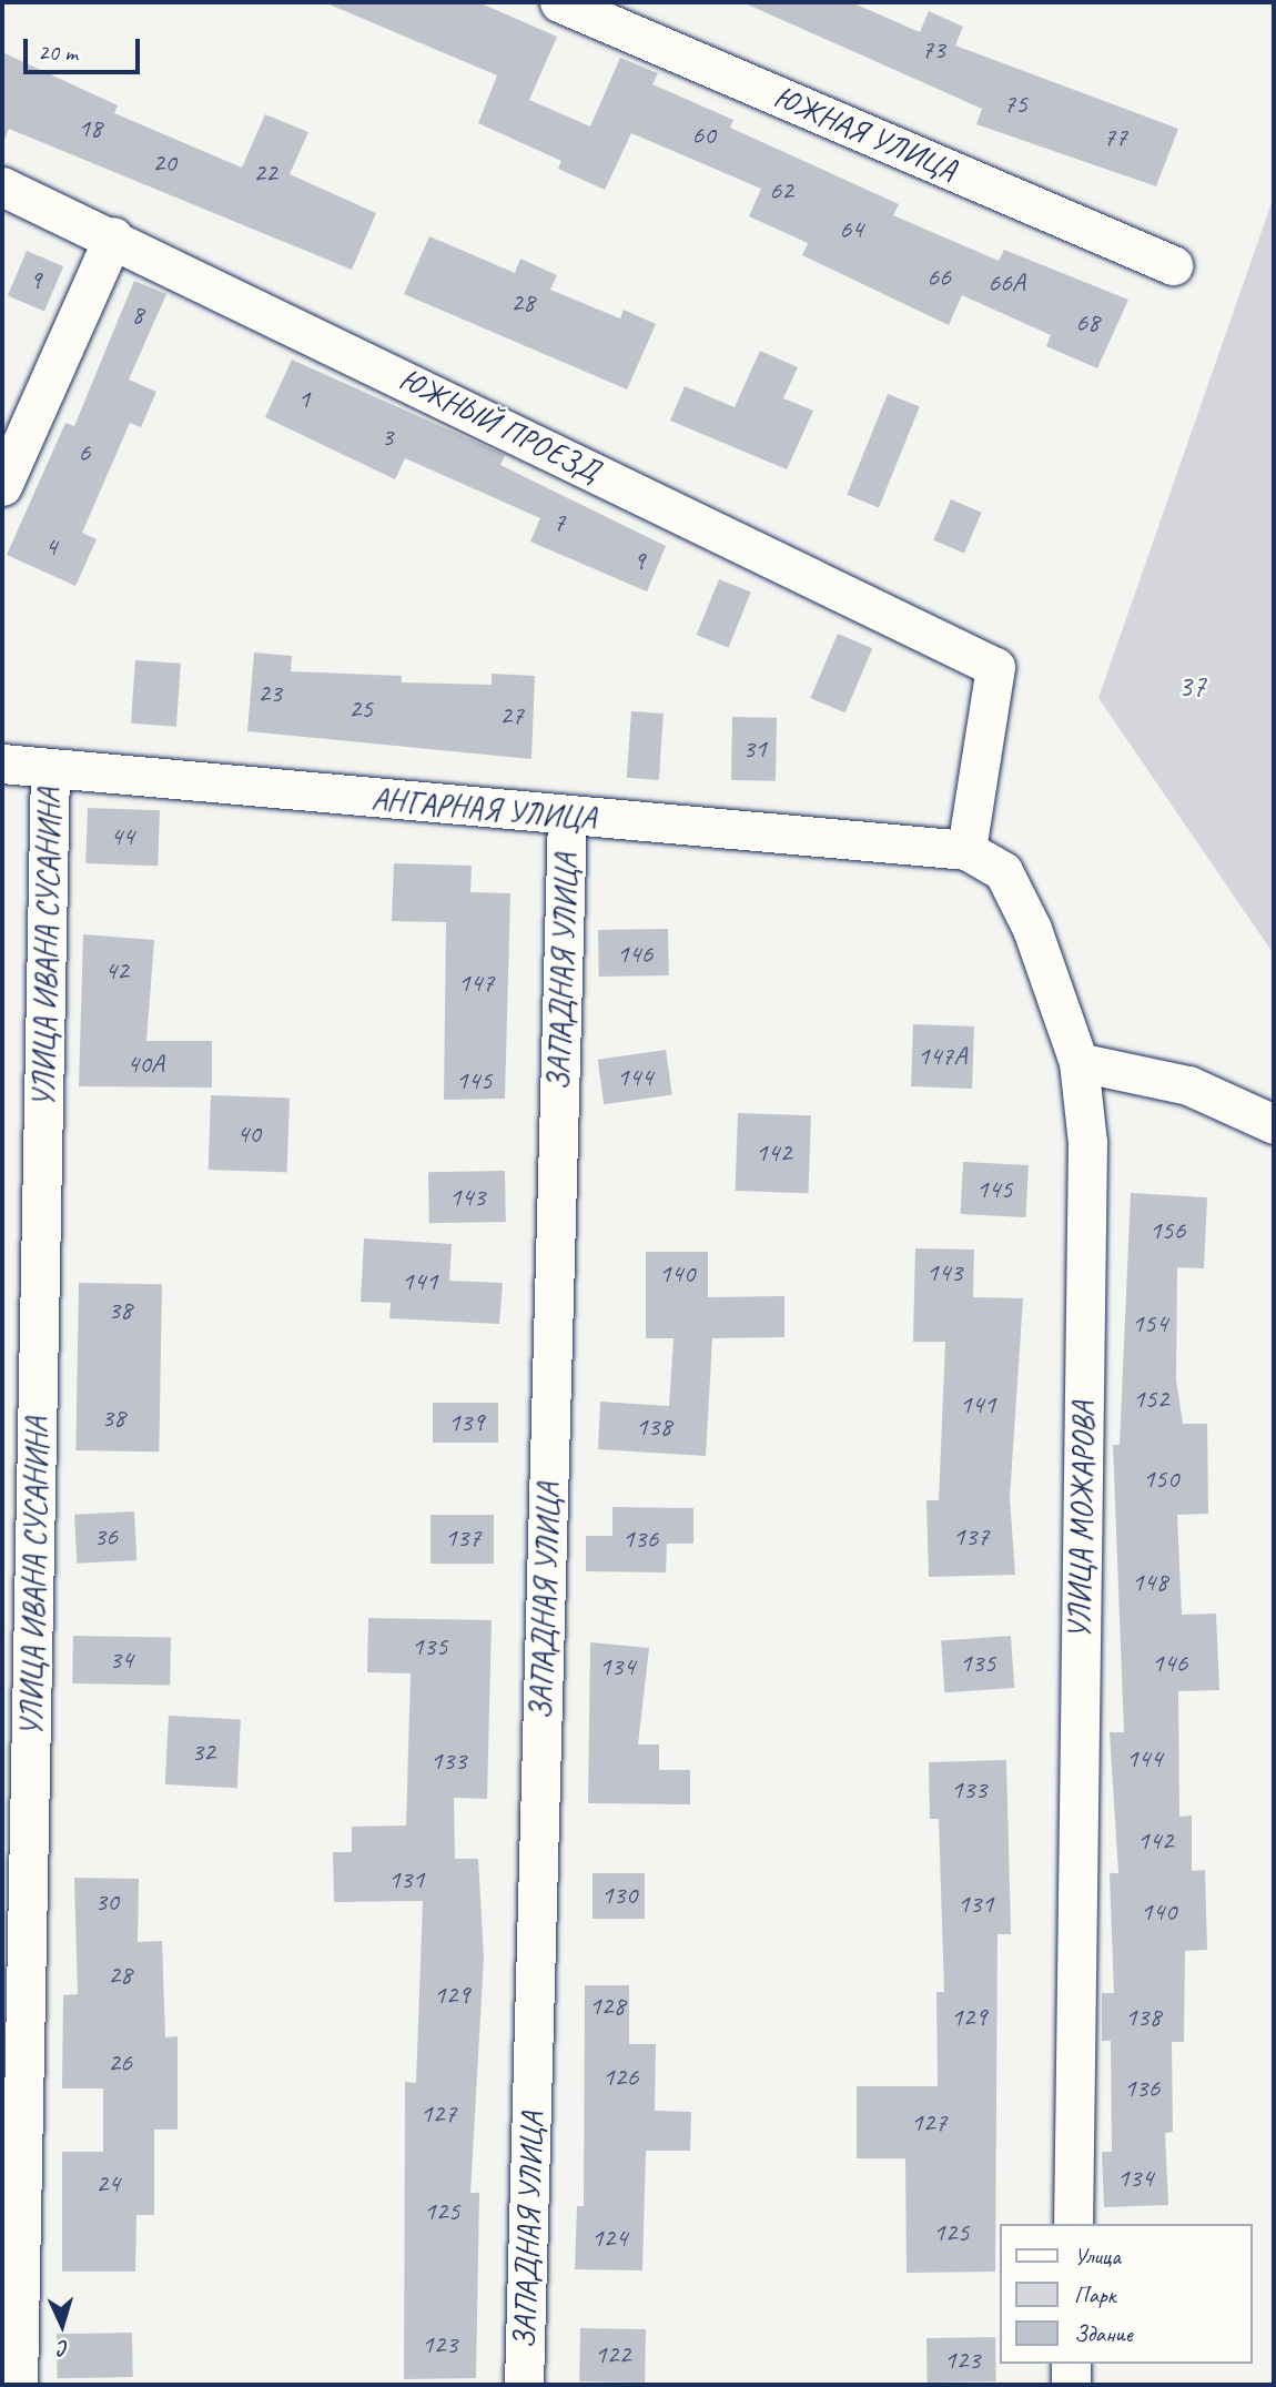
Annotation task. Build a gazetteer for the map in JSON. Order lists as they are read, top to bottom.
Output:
{
  "streets": {
    "street": [
      "ЮЖНАЯ УЛИЦА",
      "ЮЖНЫЙ ПРОЕЗД",
      "АНГАРНАЯ УЛИЦА",
      "УЛИЦА ИВАНА СУСАНИНА",
      "ЗАПАДНАЯ УЛИЦА",
      "УЛИЦА МОЖАРОВА"
    ]
  },
  "crossings": [
    ["ЮЖНЫЙ ПРОЕЗД", "АНГАРНАЯ УЛИЦА"],
    ["ЮЖНЫЙ ПРОЕЗД", "УЛИЦА МОЖАРОВА"],
    ["АНГАРНАЯ УЛИЦА", "УЛИЦА ИВАНА СУСАНИНА"],
    ["АНГАРНАЯ УЛИЦА", "ЗАПАДНАЯ УЛИЦА"],
    ["АНГАРНАЯ УЛИЦА", "УЛИЦА МОЖАРОВА"]
  ],
  "parks": ["37"],
  "house_numbers": [
    "73",
    "75",
    "18",
    "60",
    "77",
    "20",
    "22",
    "62",
    "64",
    "66",
    "9",
    "66А",
    "28",
    "8",
    "68",
    "1",
    "3",
    "6",
    "7",
    "4",
    "9",
    "23",
    "25",
    "27",
    "31",
    "44",
    "146",
    "42",
    "147",
    "147А",
    "40А",
    "144",
    "145",
    "40",
    "142",
    "145",
    "143",
    "156",
    "143",
    "140",
    "141",
    "38",
    "154",
    "152",
    "141",
    "38",
    "139",
    "138",
    "150",
    "36",
    "137",
    "137",
    "136",
    "148",
    "135",
    "34",
    "135",
    "146",
    "134",
    "32",
    "144",
    "133",
    "133",
    "142",
    "131",
    "130",
    "30",
    "131",
    "140",
    "28",
    "129",
    "128",
    "129",
    "138",
    "26",
    "126",
    "136",
    "127",
    "127",
    "134",
    "24",
    "125",
    "125",
    "124",
    "123",
    "122",
    "123"
  ],
  "legend": ["Улица", "Парк", "Здание"],
  "scale_bar": "20 m",
  "north": "bottom"
}
